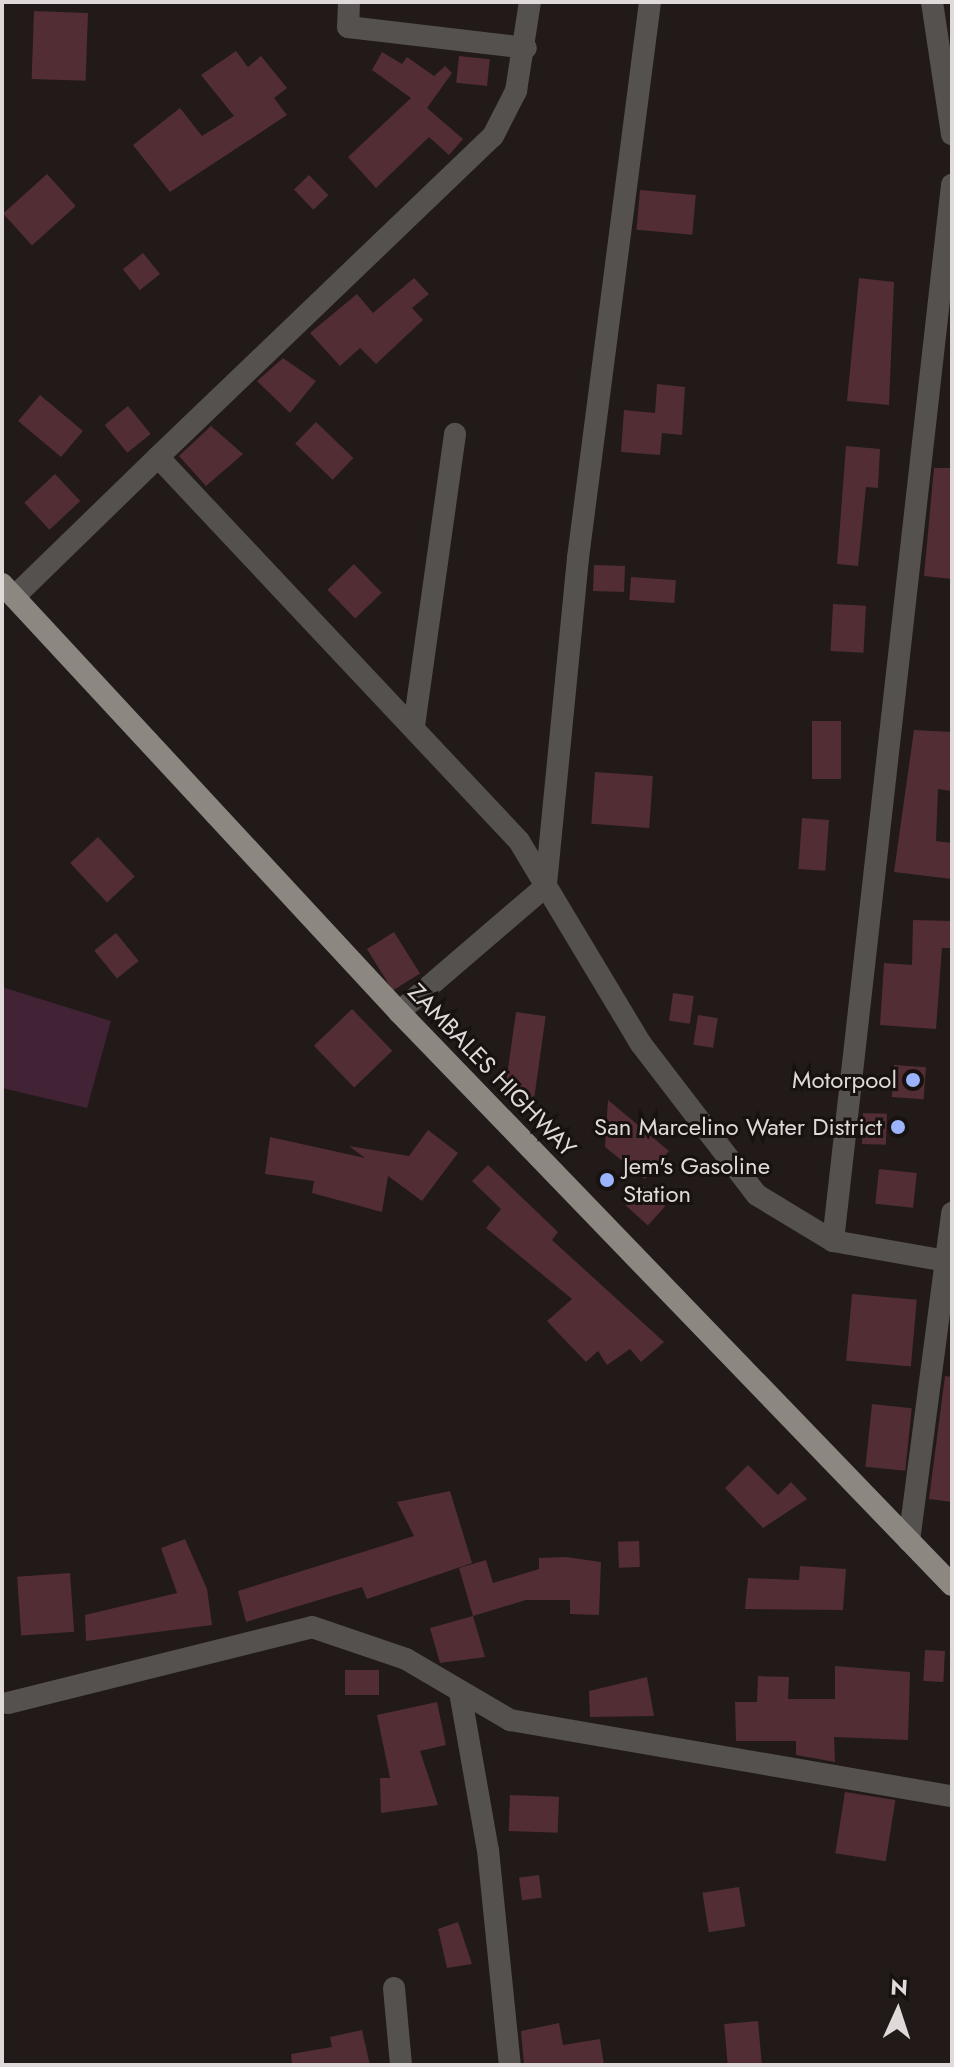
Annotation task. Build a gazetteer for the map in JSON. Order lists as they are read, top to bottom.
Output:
{
  "streets": {
    "main road": ["ZAMBALES HIGHWAY"]
  },
  "places": ["Motorpool", "San Marcelino Water District", "Jem's Gasoline Station"],
  "north": "top"
}
